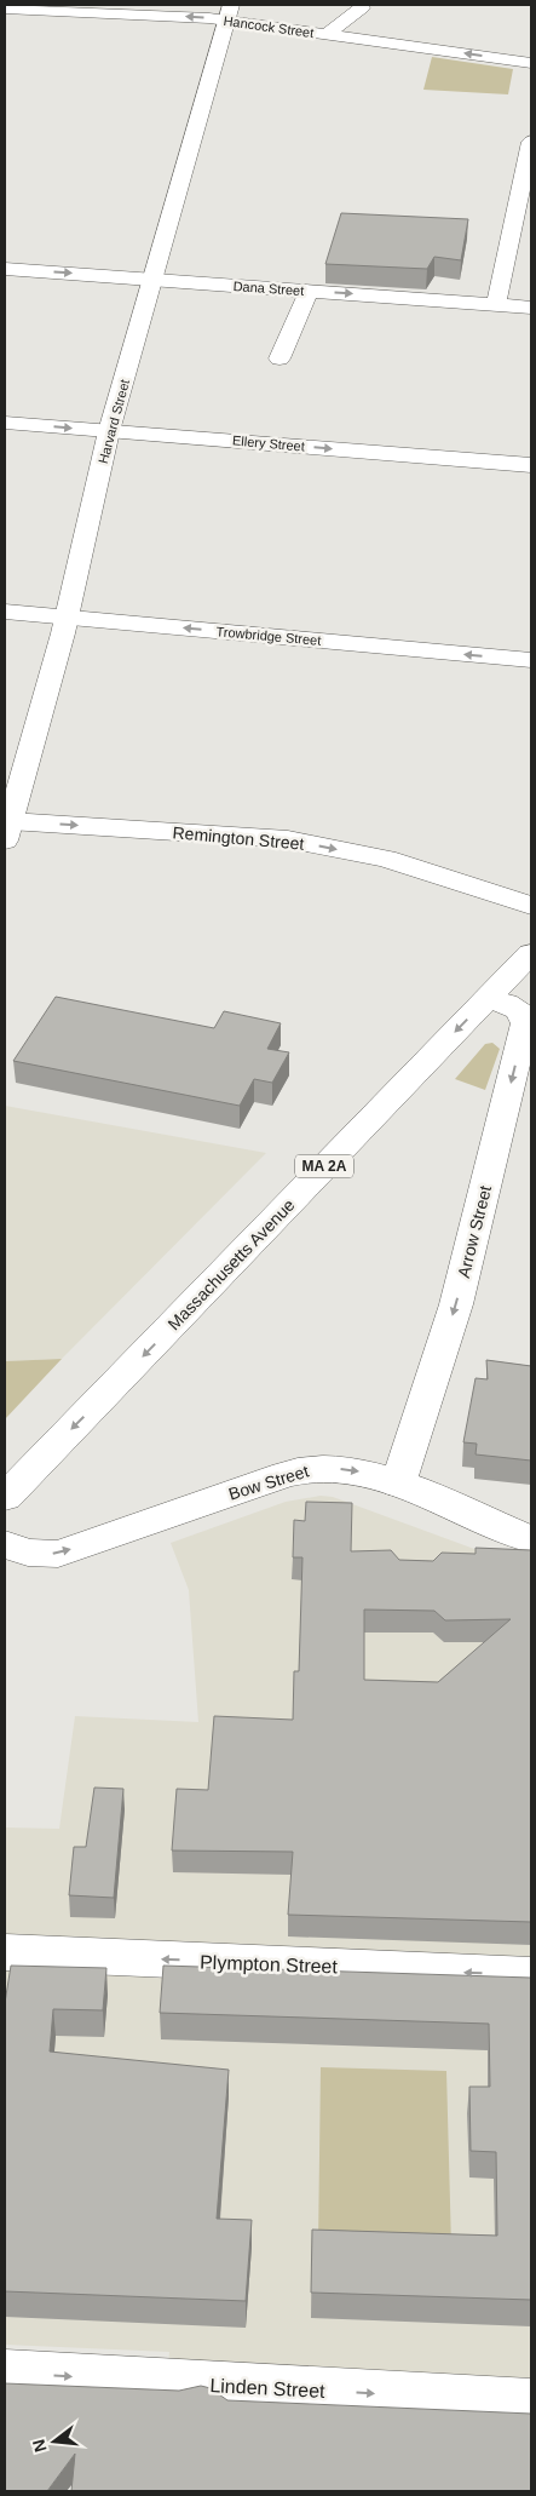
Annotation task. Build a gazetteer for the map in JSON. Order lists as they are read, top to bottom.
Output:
{
  "streets": {
    "street": [
      "Hancock Street",
      "Dana Street",
      "Harvard Street",
      "Ellery Street",
      "Trowbridge Street",
      "Remington Street",
      "MA 2A",
      "Arrow Street",
      "Massachusetts Avenue",
      "Bow Street",
      "Plympton Street",
      "Linden Street"
    ]
  },
  "crossings": [
    ["Hancock Street", "Harvard Street"],
    ["Dana Street", "Harvard Street"],
    ["Harvard Street", "Ellery Street"],
    ["Harvard Street", "Trowbridge Street"],
    ["Harvard Street", "Remington Street"],
    ["Arrow Street", "Massachusetts Avenue"],
    ["Arrow Street", "Bow Street"]
  ],
  "one_way": [
    "Hancock Street",
    "Dana Street",
    "Ellery Street",
    "Trowbridge Street",
    "Remington Street",
    "Arrow Street",
    "Massachusetts Avenue",
    "Bow Street",
    "Plympton Street",
    "Linden Street"
  ],
  "north": "left"
}
